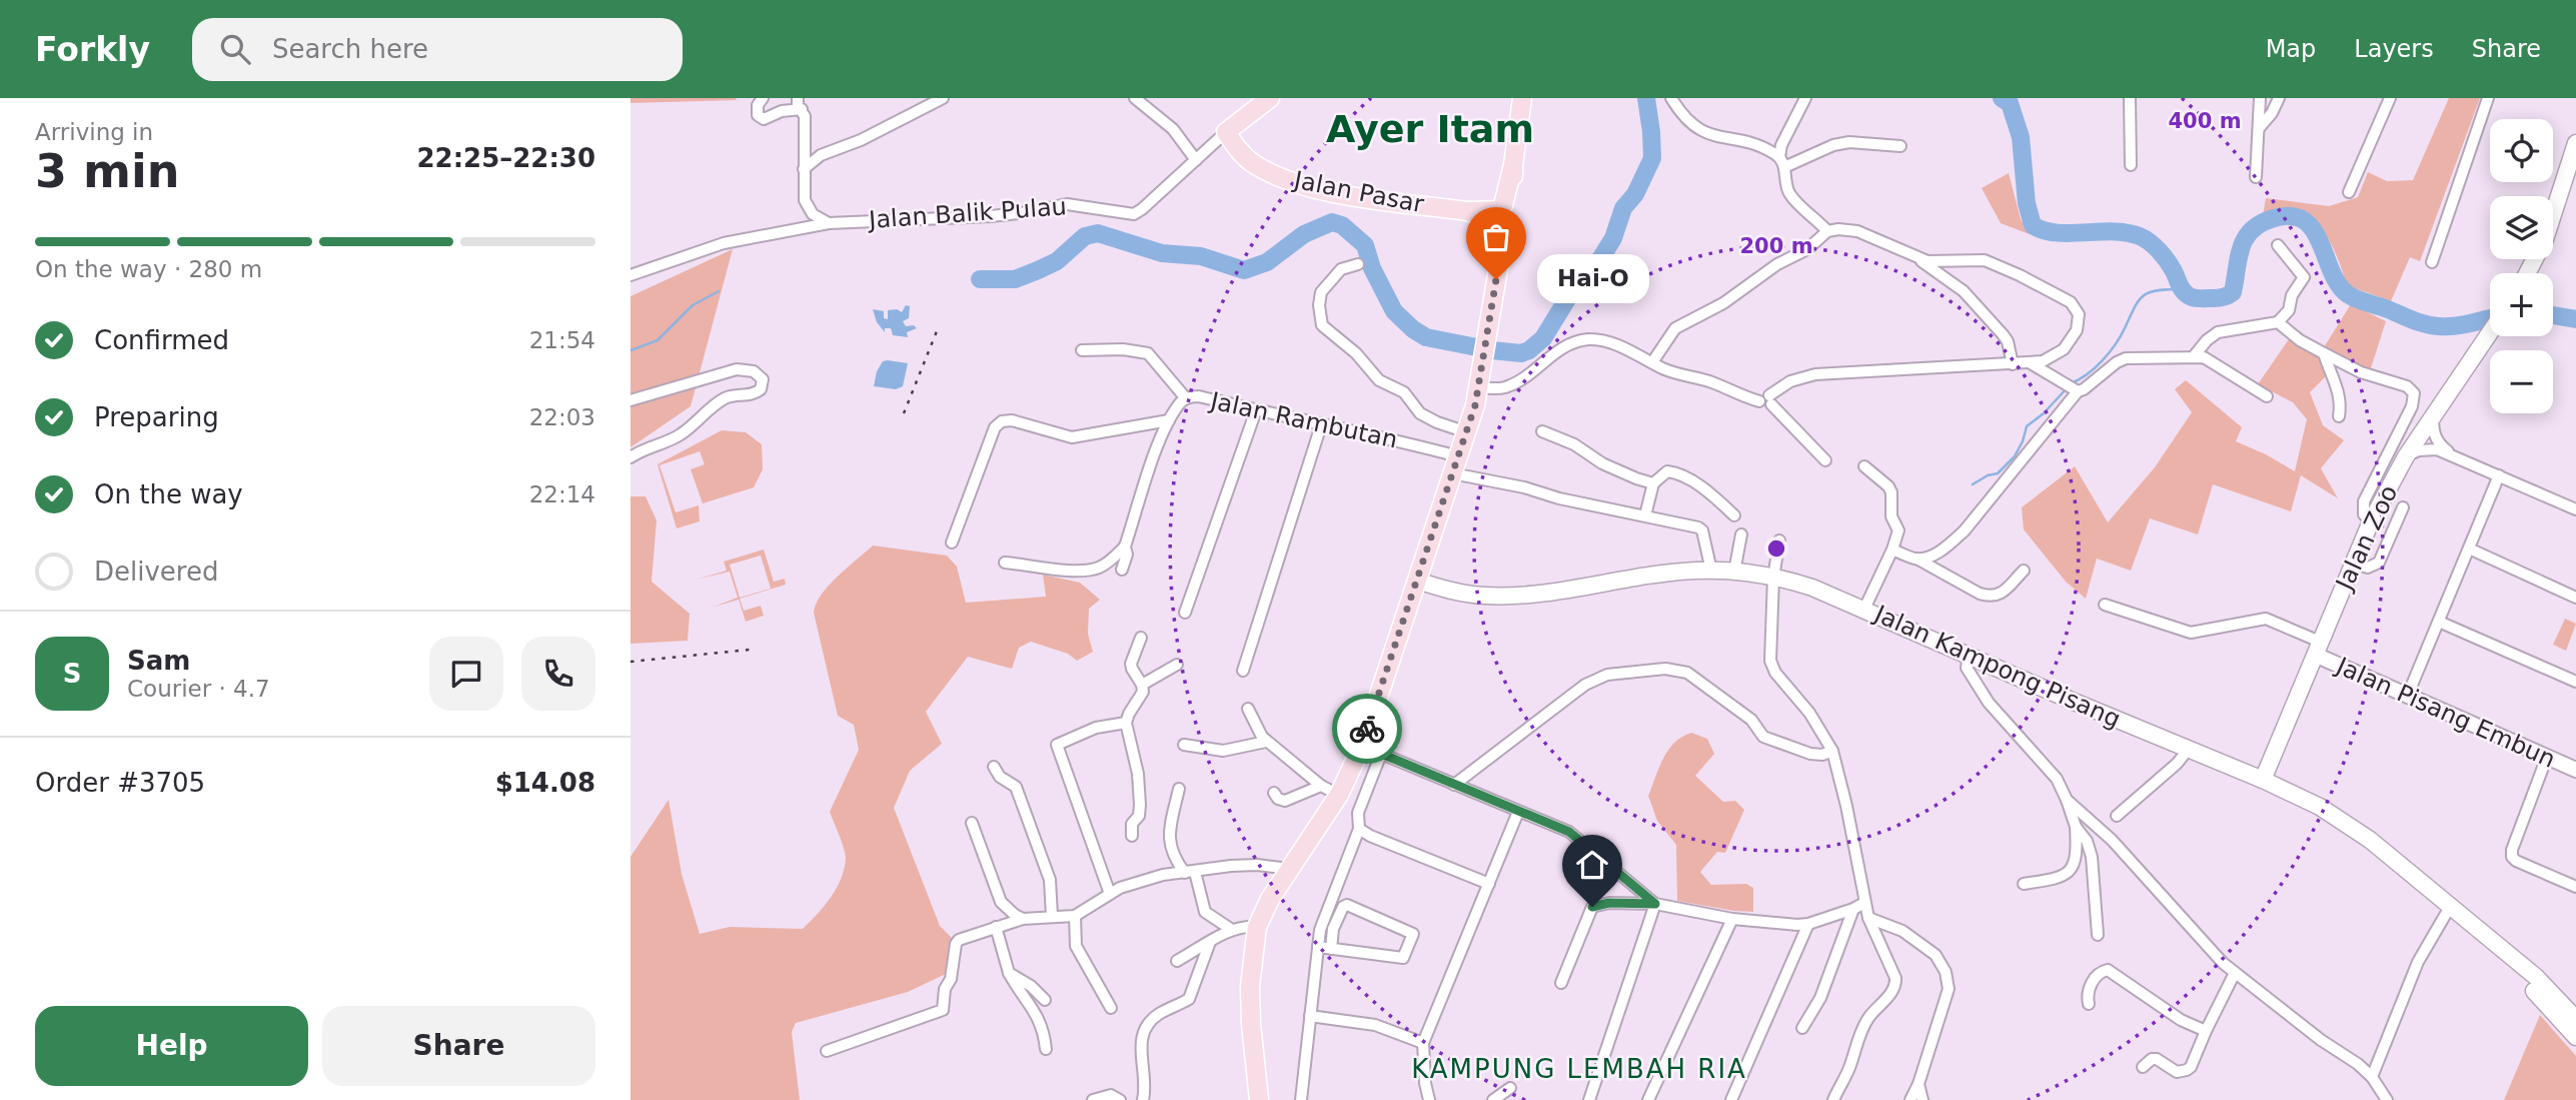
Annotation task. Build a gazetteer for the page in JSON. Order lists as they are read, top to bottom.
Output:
{
  "streets": {
    "main road": [
      "Jalan Pasar",
      "Jalan Balik Pulau",
      "Jalan Zoo",
      "Jalan Kampong Pisang"
    ],
    "street": ["Jalan Rambutan", "Jalan Pisang Embun"]
  },
  "crossings": [
    ["Jalan Pasar", "Jalan Balik Pulau"],
    ["Jalan Rambutan", "Jalan Kampong Pisang"],
    ["Jalan Zoo", "Jalan Kampong Pisang"],
    ["Jalan Zoo", "Jalan Pisang Embun"]
  ],
  "districts": ["Ayer Itam", "KAMPUNG LEMBAH RIA"],
  "places": ["Hai-O"],
  "page": {
    "header": "Forkly",
    "search": "Search here",
    "nav": ["Map", "Layers", "Share"],
    "heading": ["3 min", "Arriving in", "22:25–22:30"],
    "panel": [
      "Sam",
      "Courier · 4.7",
      "Order #3705",
      "$14.08"
    ],
    "map_buttons": ["+", "−"],
    "bar": "On the way · 280 m",
    "bubble": "Hai-O",
    "list": [
      ["Confirmed", "21:54"],
      ["Preparing", "22:03"],
      ["On the way", "22:14"],
      "Delivered"
    ],
    "round": "S",
    "buttons": ["Help", "Share"]
  },
  "rings": ["400 m", "200 m"]
}
